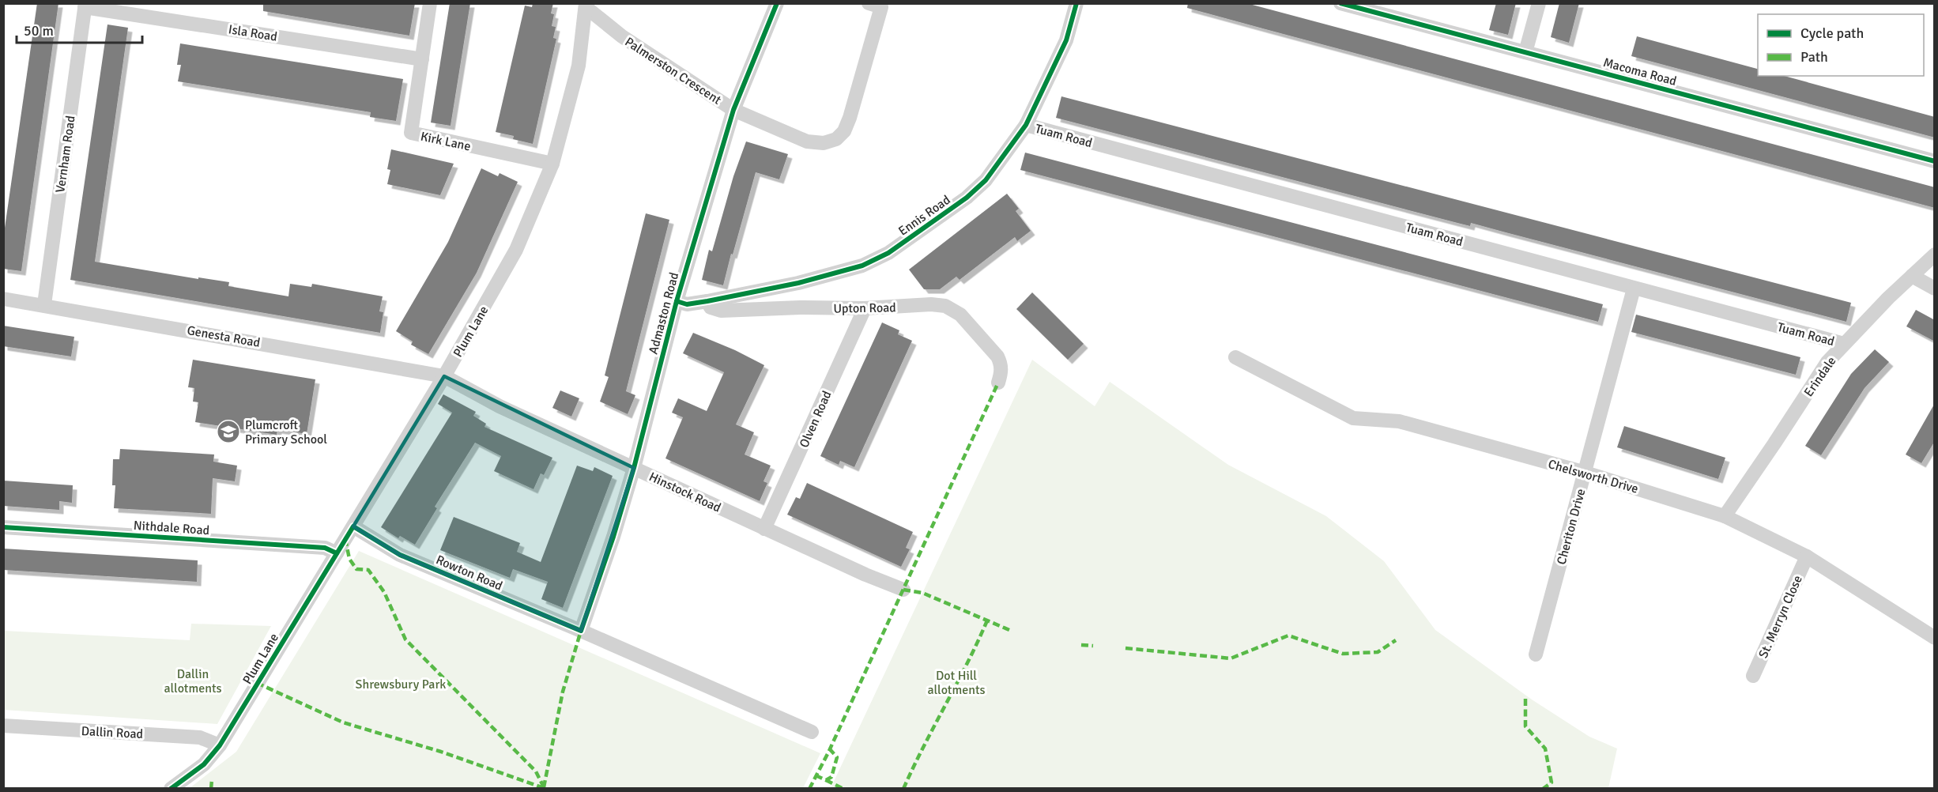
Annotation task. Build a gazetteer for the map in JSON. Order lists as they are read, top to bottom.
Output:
{
  "streets": {
    "street": [
      "Isla Road",
      "Palmerston Crescent",
      "Macoma Road",
      "Tuam Road",
      "Kirk Lane",
      "Vernham Road",
      "Ennis Road",
      "Upton Road",
      "Admaston Road",
      "Plum Lane",
      "Genesta Road",
      "Erindale",
      "Olven Road",
      "Chelsworth Drive",
      "Hinstock Road",
      "Cheriton Drive",
      "Nithdale Road",
      "Rowton Road",
      "St. Merryn Close",
      "Dallin Road"
    ]
  },
  "crossings": [
    ["Isla Road", "Kirk Lane"],
    ["Isla Road", "Vernham Road"],
    ["Palmerston Crescent", "Admaston Road"],
    ["Palmerston Crescent", "Plum Lane"],
    ["Tuam Road", "Ennis Road"],
    ["Tuam Road", "Erindale"],
    ["Tuam Road", "Cheriton Drive"],
    ["Kirk Lane", "Plum Lane"],
    ["Vernham Road", "Genesta Road"],
    ["Ennis Road", "Upton Road"],
    ["Ennis Road", "Admaston Road"],
    ["Upton Road", "Olven Road"],
    ["Admaston Road", "Hinstock Road"],
    ["Admaston Road", "Rowton Road"],
    ["Plum Lane", "Genesta Road"],
    ["Plum Lane", "Hinstock Road"],
    ["Plum Lane", "Nithdale Road"],
    ["Plum Lane", "Rowton Road"],
    ["Plum Lane", "Dallin Road"],
    ["Genesta Road", "Hinstock Road"],
    ["Erindale", "Chelsworth Drive"],
    ["Olven Road", "Hinstock Road"],
    ["Chelsworth Drive", "Cheriton Drive"],
    ["Chelsworth Drive", "St. Merryn Close"]
  ],
  "parks": ["Dallin allotments", "Dot Hill allotments", "Shrewsbury Park"],
  "places": {
    "school or university": ["Plumcroft Primary School"]
  },
  "legend": ["Cycle path", "Path"],
  "scale_bar": "50 m"
}
